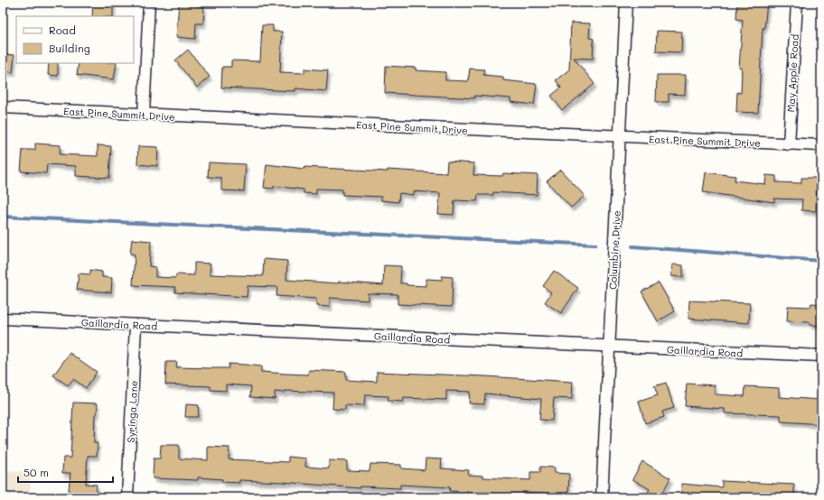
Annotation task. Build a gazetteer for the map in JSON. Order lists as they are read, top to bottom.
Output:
{
  "streets": {
    "street": [
      "May Apple Road",
      "East Pine Summit Drive",
      "Columbine Drive",
      "Gaillardia Road",
      "Syringa Lane"
    ]
  },
  "crossings": [
    ["May Apple Road", "East Pine Summit Drive"],
    ["East Pine Summit Drive", "Columbine Drive"],
    ["Columbine Drive", "Gaillardia Road"],
    ["Gaillardia Road", "Syringa Lane"]
  ],
  "legend": ["Road", "Building"],
  "scale_bar": "50 m"
}
